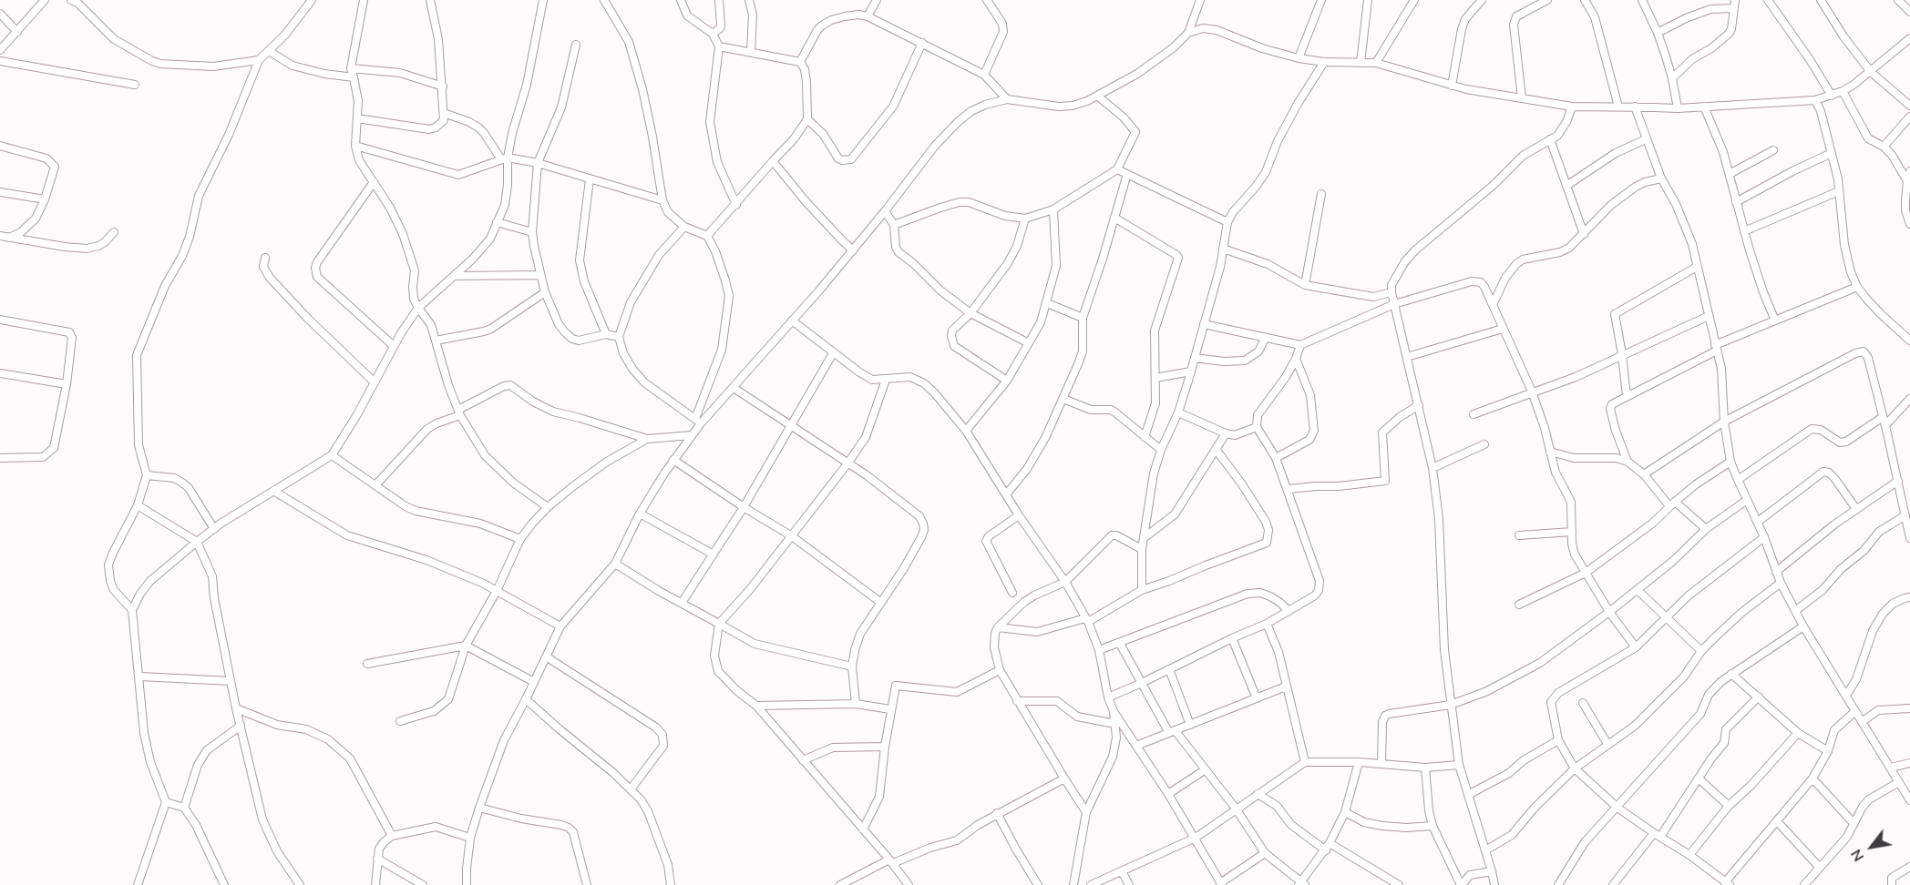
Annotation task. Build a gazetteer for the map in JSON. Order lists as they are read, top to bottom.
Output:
{
  "north": "bottom left"
}
